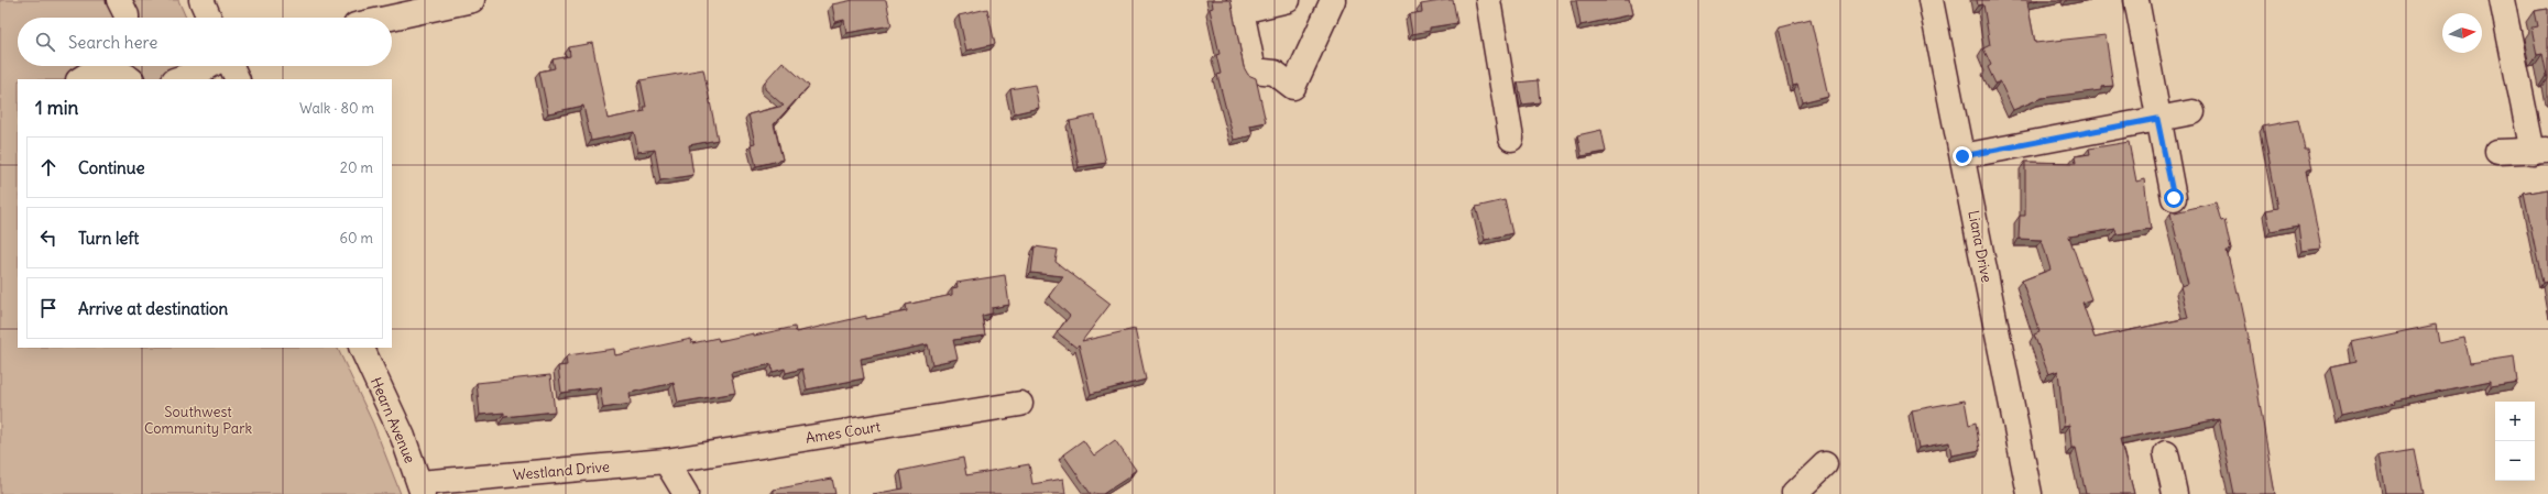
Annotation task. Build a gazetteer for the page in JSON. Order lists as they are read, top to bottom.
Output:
{
  "streets": {
    "street": [
      "Liana Drive",
      "Hearn Avenue",
      "Ames Court",
      "Westland Drive"
    ]
  },
  "crossings": [
    ["Hearn Avenue", "Westland Drive"],
    ["Ames Court", "Westland Drive"]
  ],
  "parks": ["Southwest Community Park"],
  "north": "right",
  "page": {
    "search": "Search here",
    "heading": ["1 min", "Walk · 80 m"],
    "list": [
      ["Continue", "20 m"],
      ["Turn left", "60 m"],
      "Arrive at destination"
    ],
    "map_buttons": ["+", "−"]
  }
}
